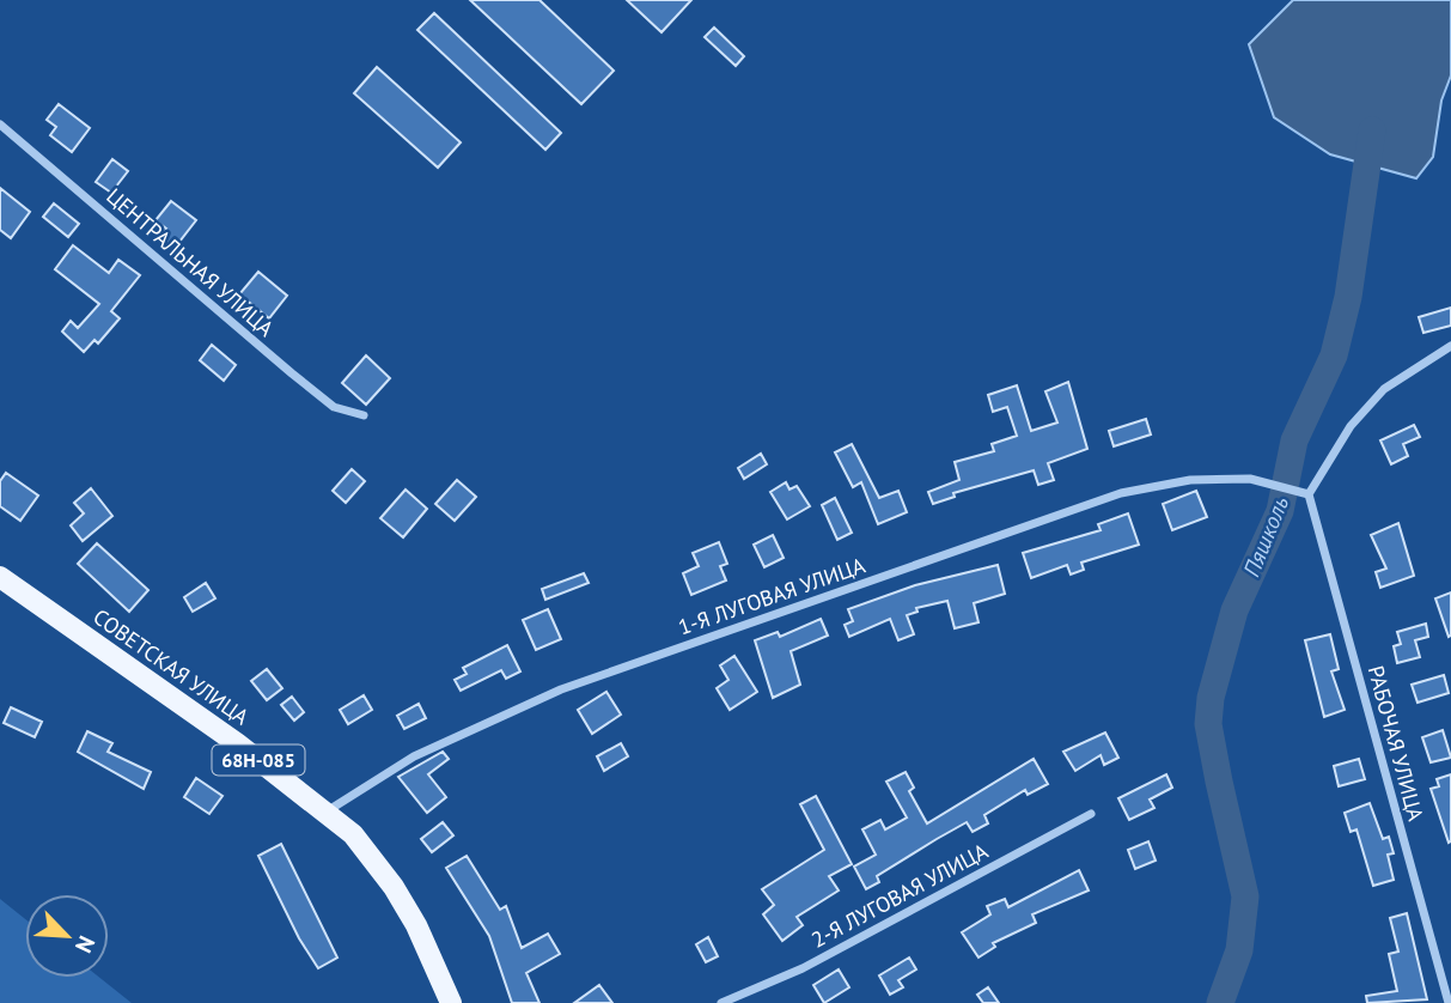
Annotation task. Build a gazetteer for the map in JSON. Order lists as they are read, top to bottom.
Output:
{
  "streets": {
    "main road": ["СОВЕТСКАЯ УЛИЦА", "68Н-085"],
    "street": [
      "ЦЕНТРАЛЬНАЯ УЛИЦА",
      "1-Я ЛУГОВАЯ УЛИЦА",
      "РАБОЧАЯ УЛИЦА",
      "2-Я ЛУГОВАЯ УЛИЦА"
    ]
  },
  "crossings": [
    ["1-Я ЛУГОВАЯ УЛИЦА", "СОВЕТСКАЯ УЛИЦА"],
    ["1-Я ЛУГОВАЯ УЛИЦА", "РАБОЧАЯ УЛИЦА"]
  ],
  "water": ["Пяшколь"],
  "north": "bottom right"
}
